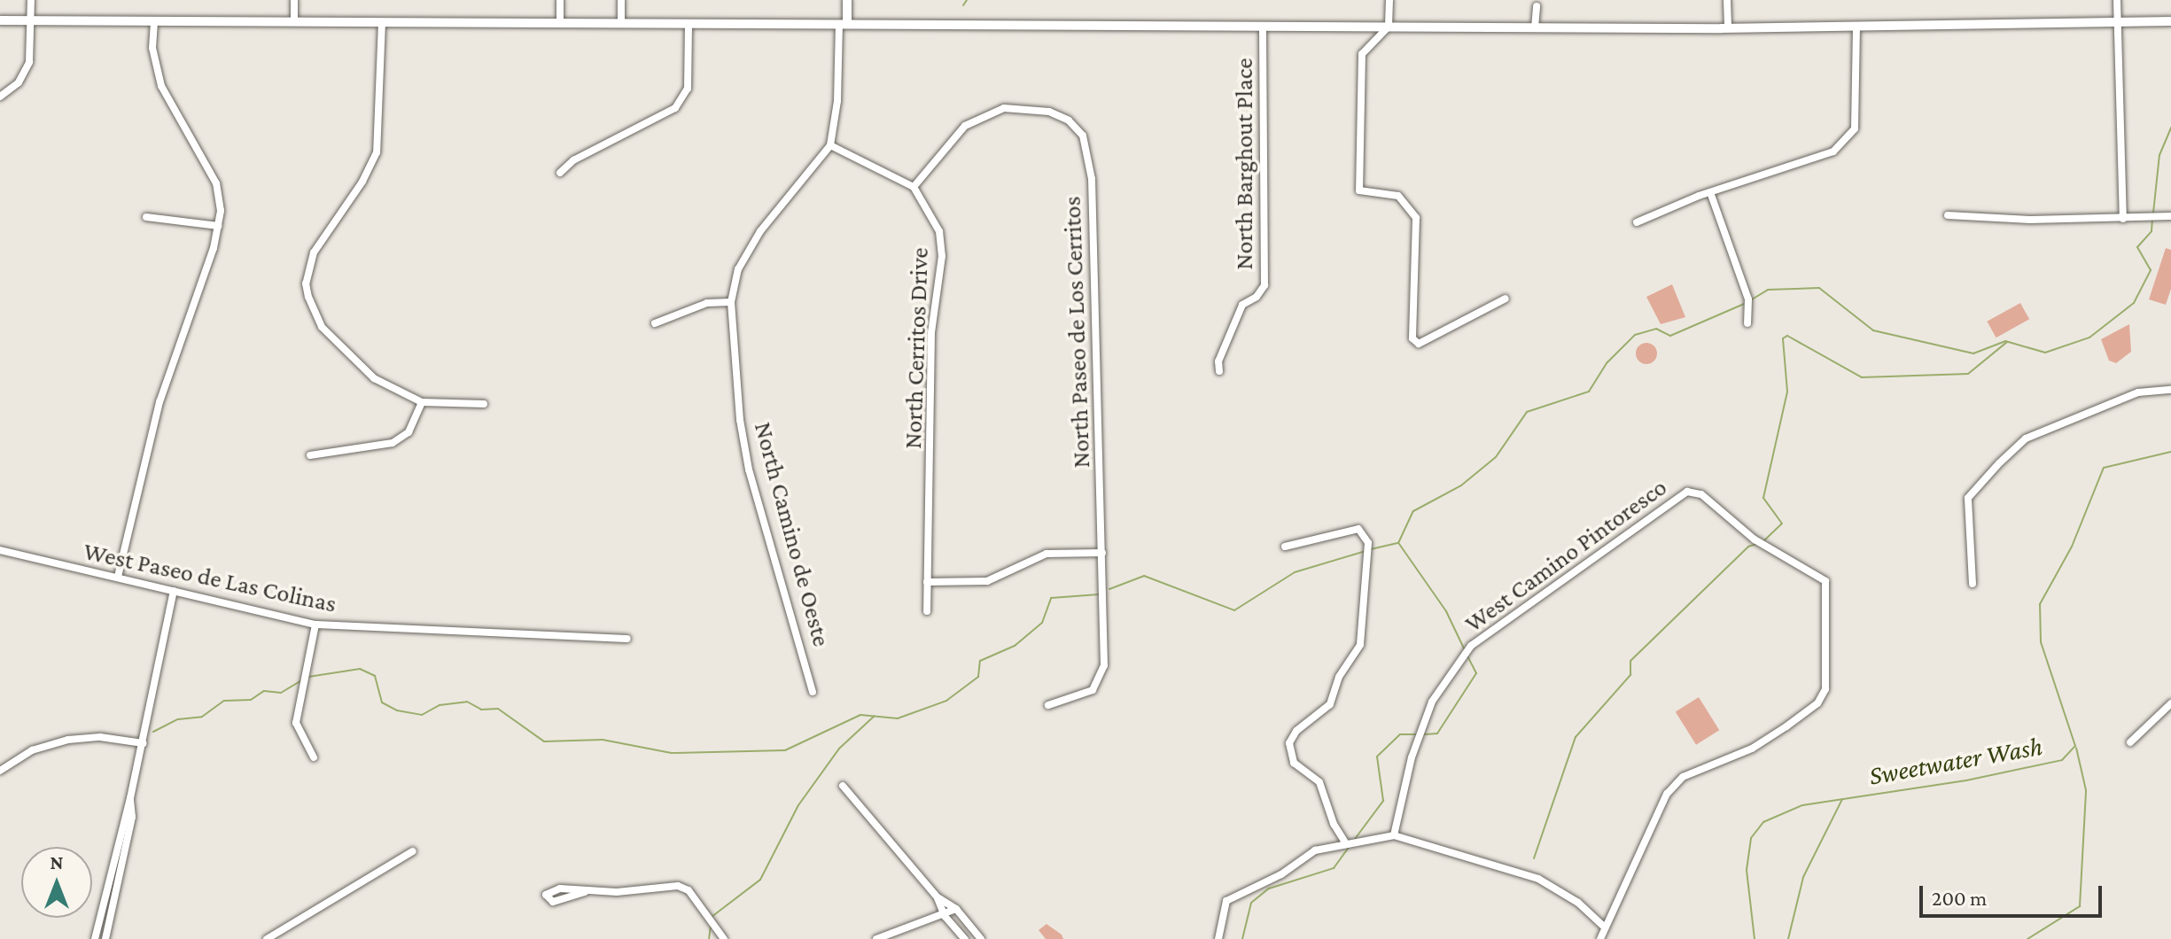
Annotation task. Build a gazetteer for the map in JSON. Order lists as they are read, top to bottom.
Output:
{
  "streets": {
    "street": [
      "North Barghout Place",
      "North Paseo de Los Cerritos",
      "North Cerritos Drive",
      "North Camino de Oeste",
      "West Camino Pintoresco",
      "West Paseo de Las Colinas"
    ]
  },
  "crossings": [
    ["North Paseo de Los Cerritos", "North Cerritos Drive"]
  ],
  "water": ["Sweetwater Wash"],
  "scale_bar": "200 m",
  "north": "top"
}
